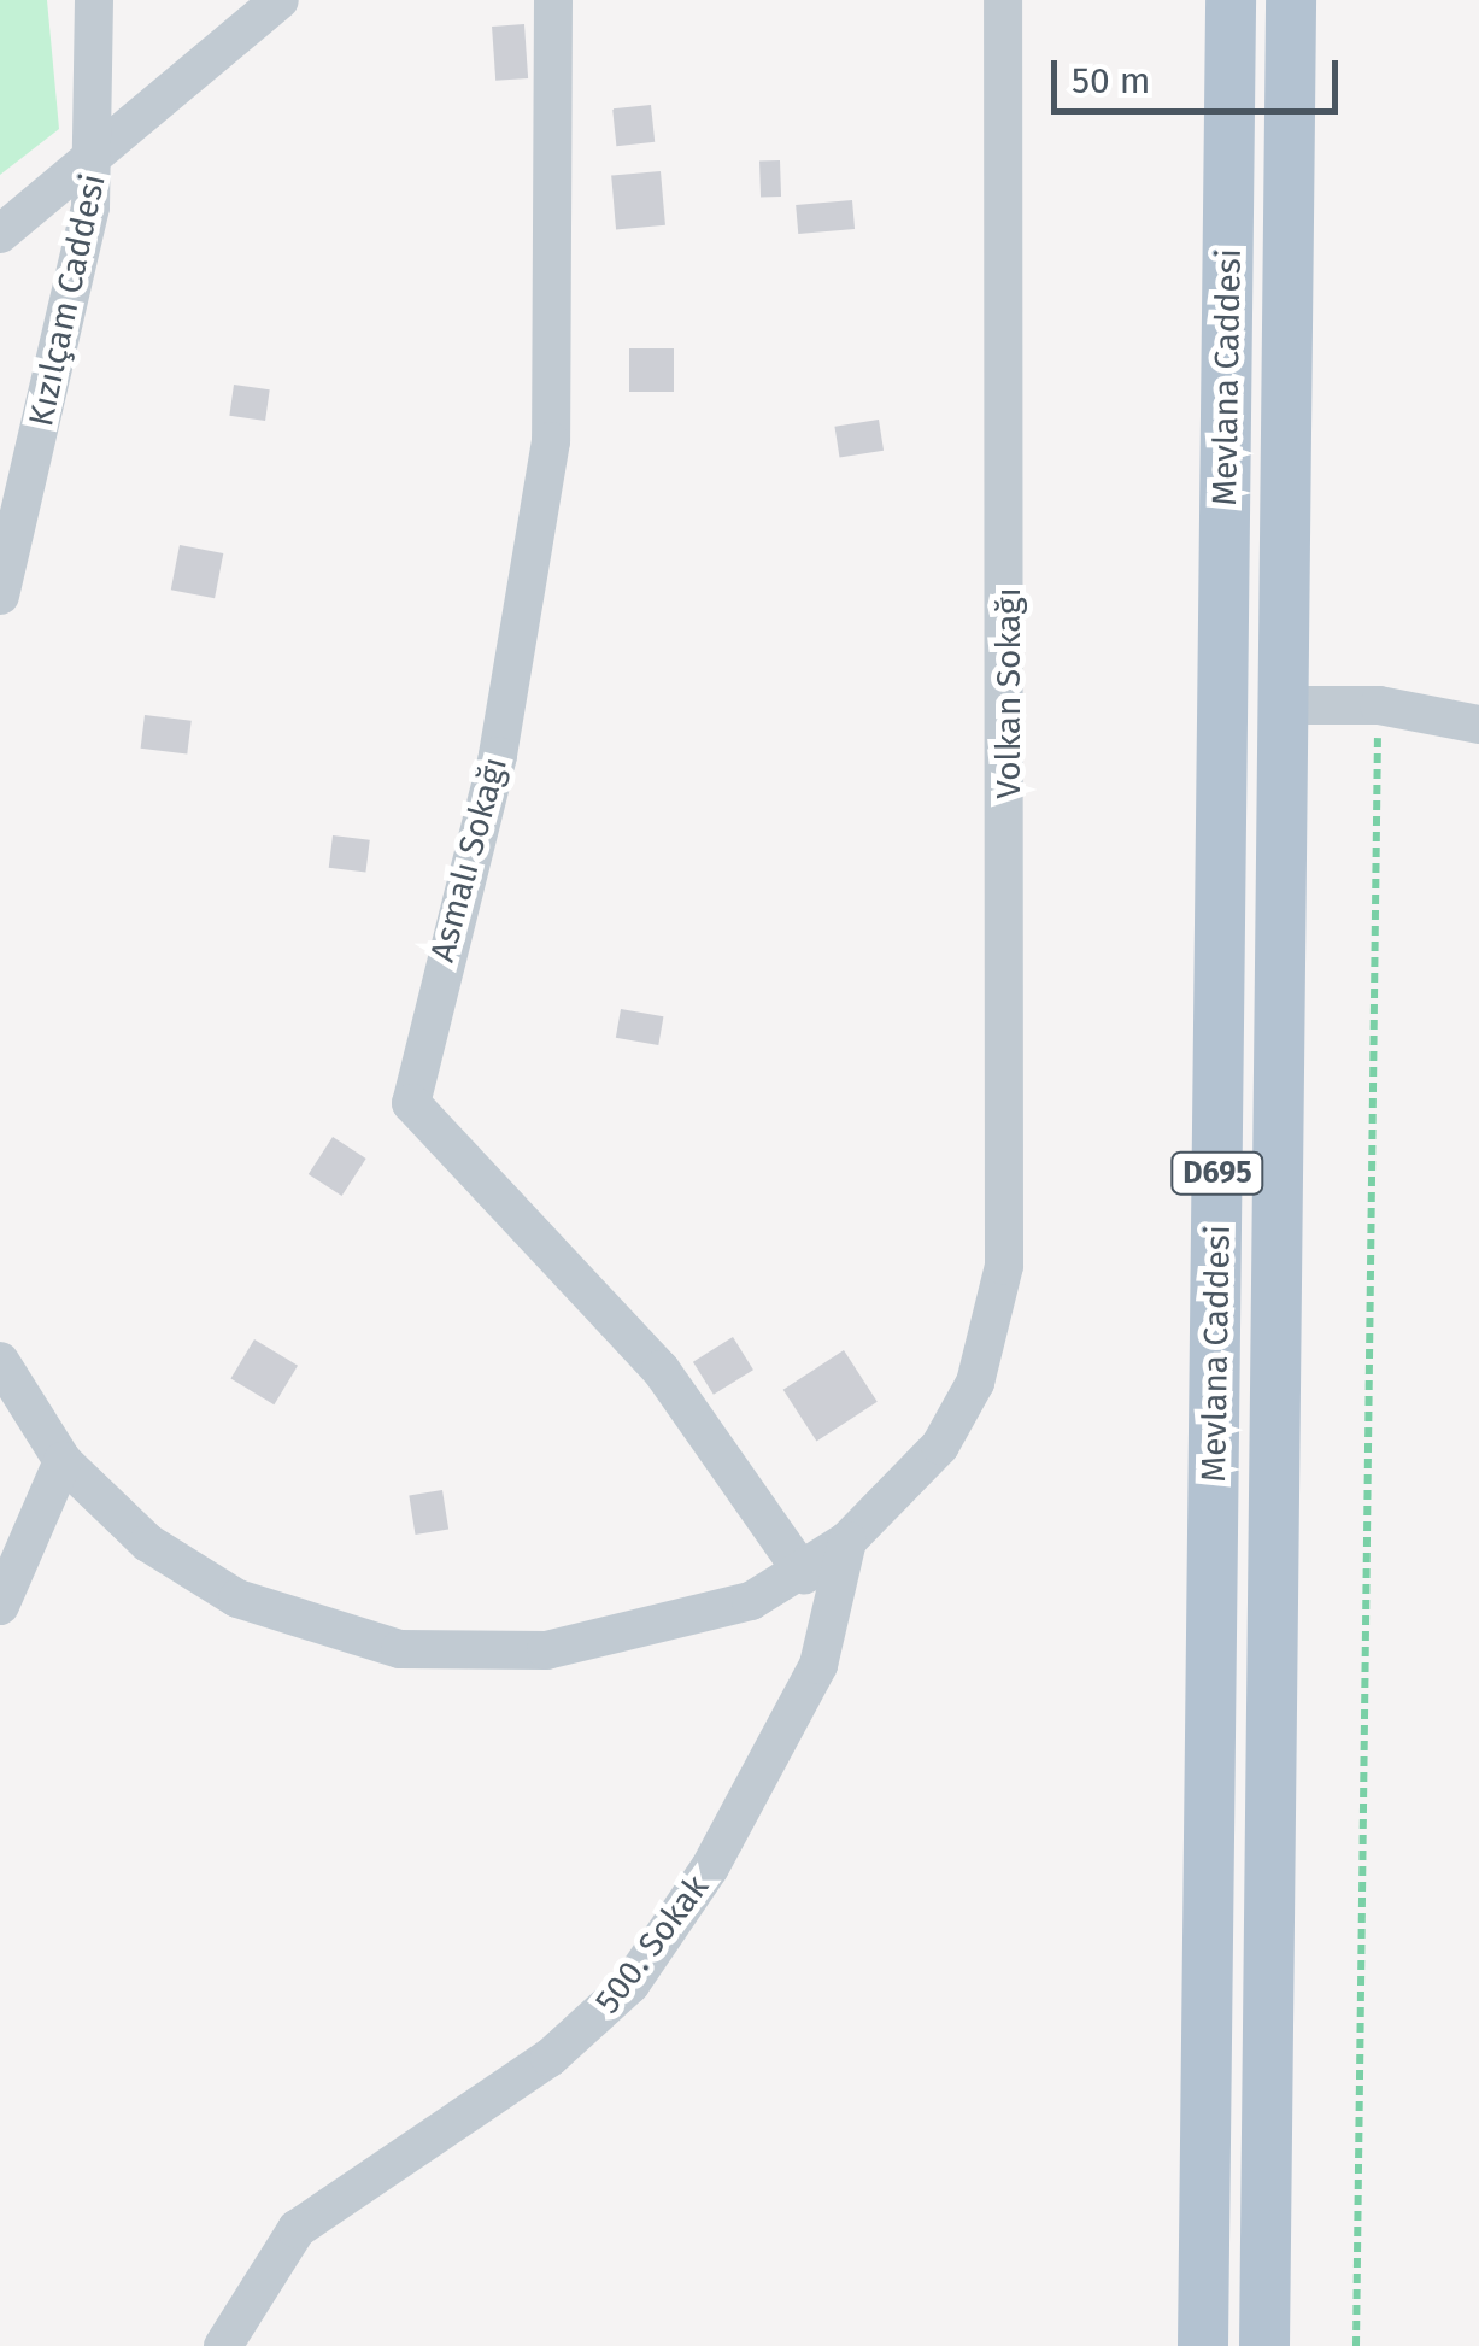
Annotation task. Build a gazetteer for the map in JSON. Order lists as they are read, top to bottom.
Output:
{
  "streets": {
    "main road": ["Mevlana Caddesi", "D695"],
    "street": [
      "Kızılçam Caddesi",
      "Volkan Sokağı",
      "Asmalı Sokağı",
      "500. Sokak"
    ]
  },
  "crossings": [
    ["Volkan Sokağı", "500. Sokak"]
  ],
  "scale_bar": "50 m"
}
